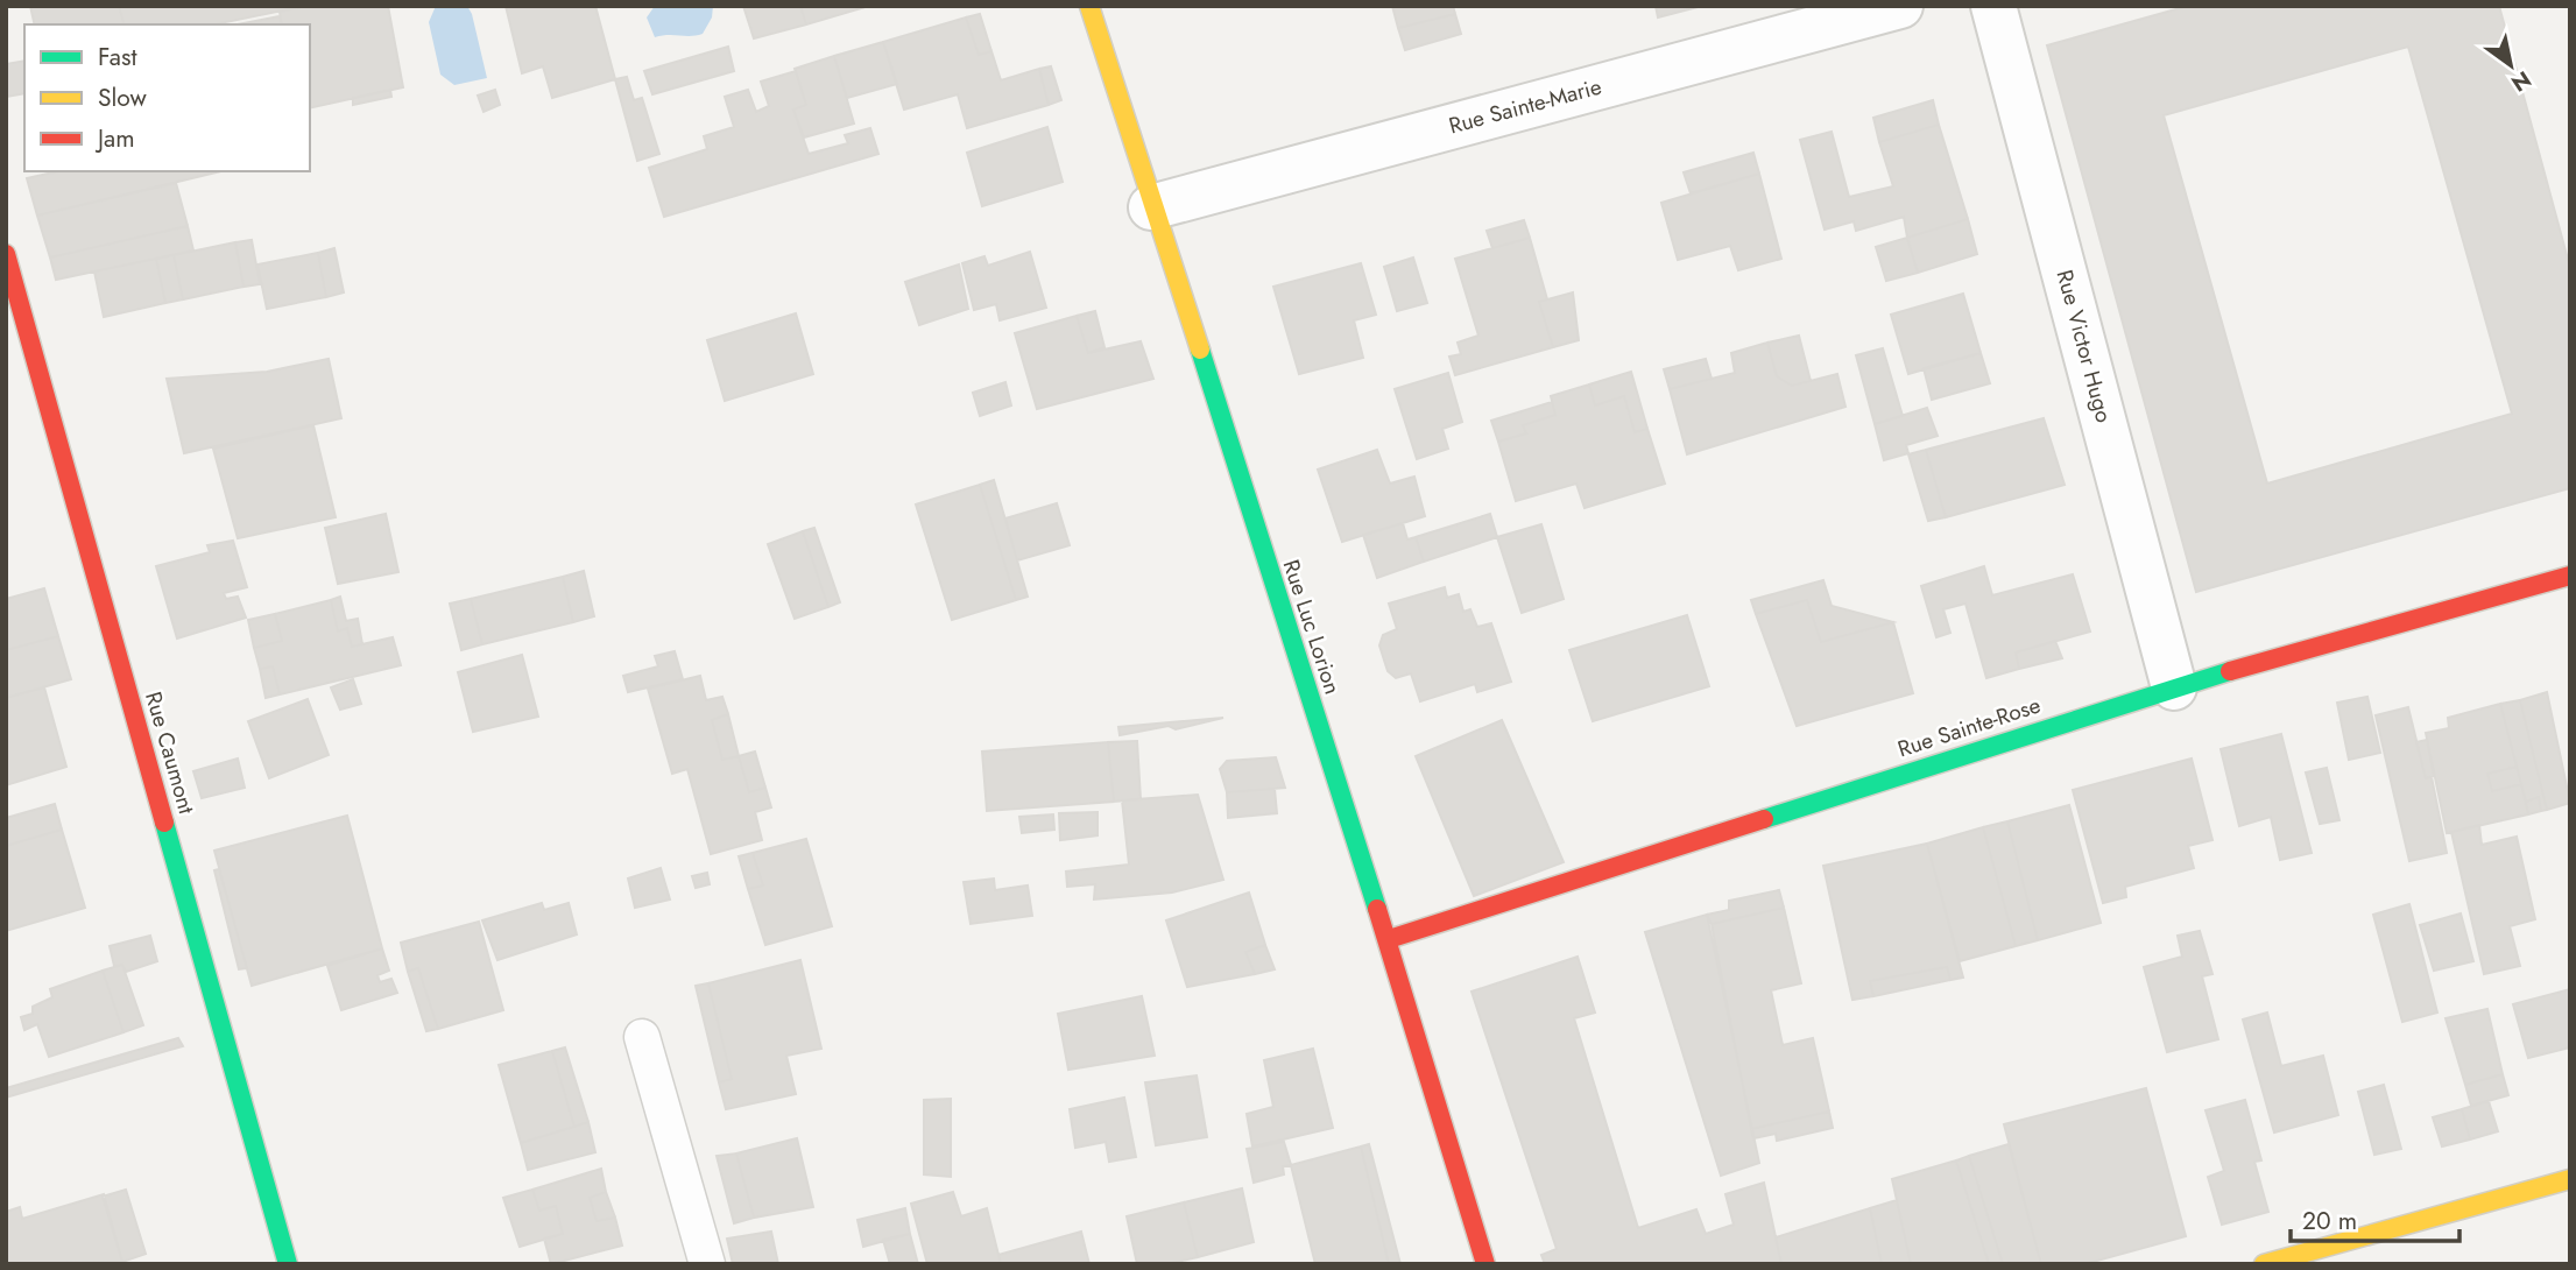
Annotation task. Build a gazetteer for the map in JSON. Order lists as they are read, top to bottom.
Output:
{
  "streets": {
    "street": [
      "Rue Sainte-Marie",
      "Rue Victor Hugo",
      "Rue Luc Lorion",
      "Rue Sainte-Rose",
      "Rue Caumont"
    ]
  },
  "crossings": [
    ["Rue Sainte-Marie", "Rue Luc Lorion"],
    ["Rue Victor Hugo", "Rue Sainte-Rose"],
    ["Rue Luc Lorion", "Rue Sainte-Rose"]
  ],
  "legend": ["Fast", "Slow", "Jam"],
  "scale_bar": "20 m",
  "north": "bottom right"
}
